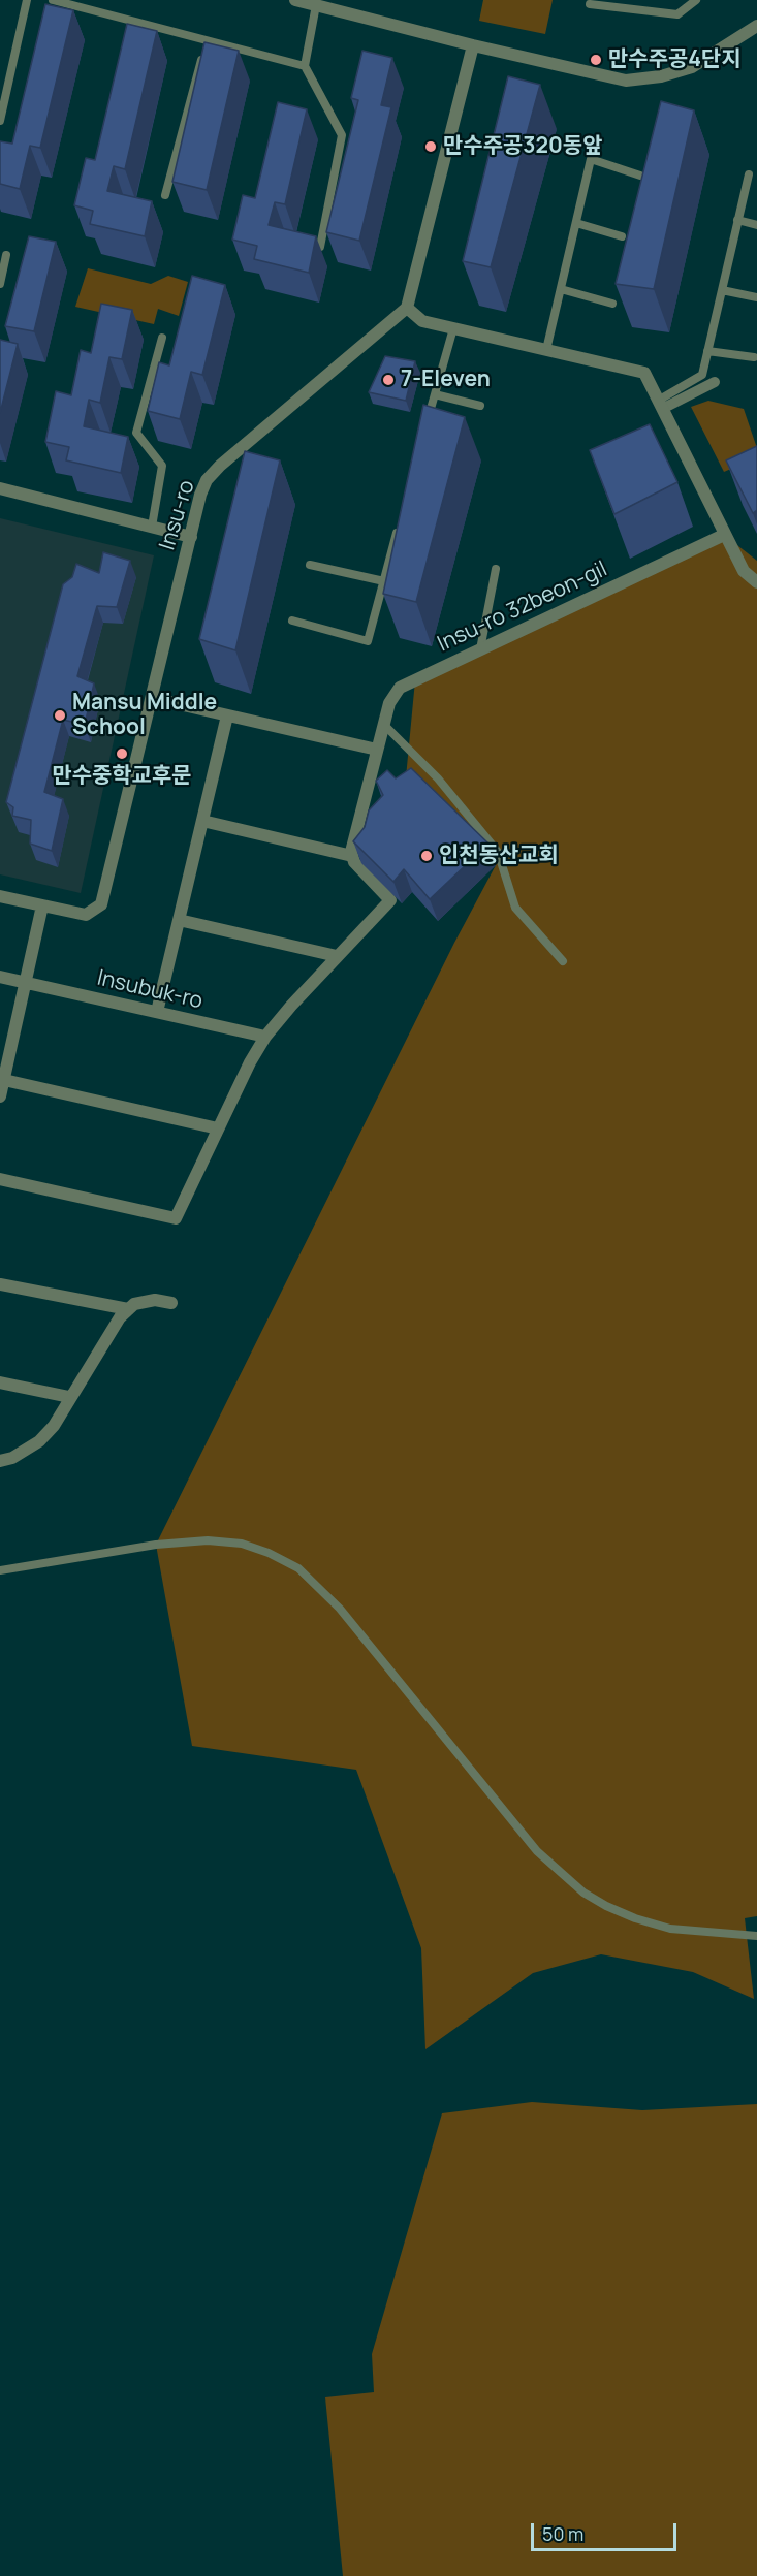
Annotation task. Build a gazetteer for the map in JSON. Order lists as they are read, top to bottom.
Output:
{
  "streets": {
    "street": ["Insu-ro", "Insu-ro 32beon-gil", "Insubuk-ro"]
  },
  "places": [
    "만수주공4단지",
    "만수주공320동앞",
    "7-Eleven",
    "Mansu Middle School",
    "만수중학교후문",
    "인천동산교회"
  ],
  "scale_bar": "50 m"
}
